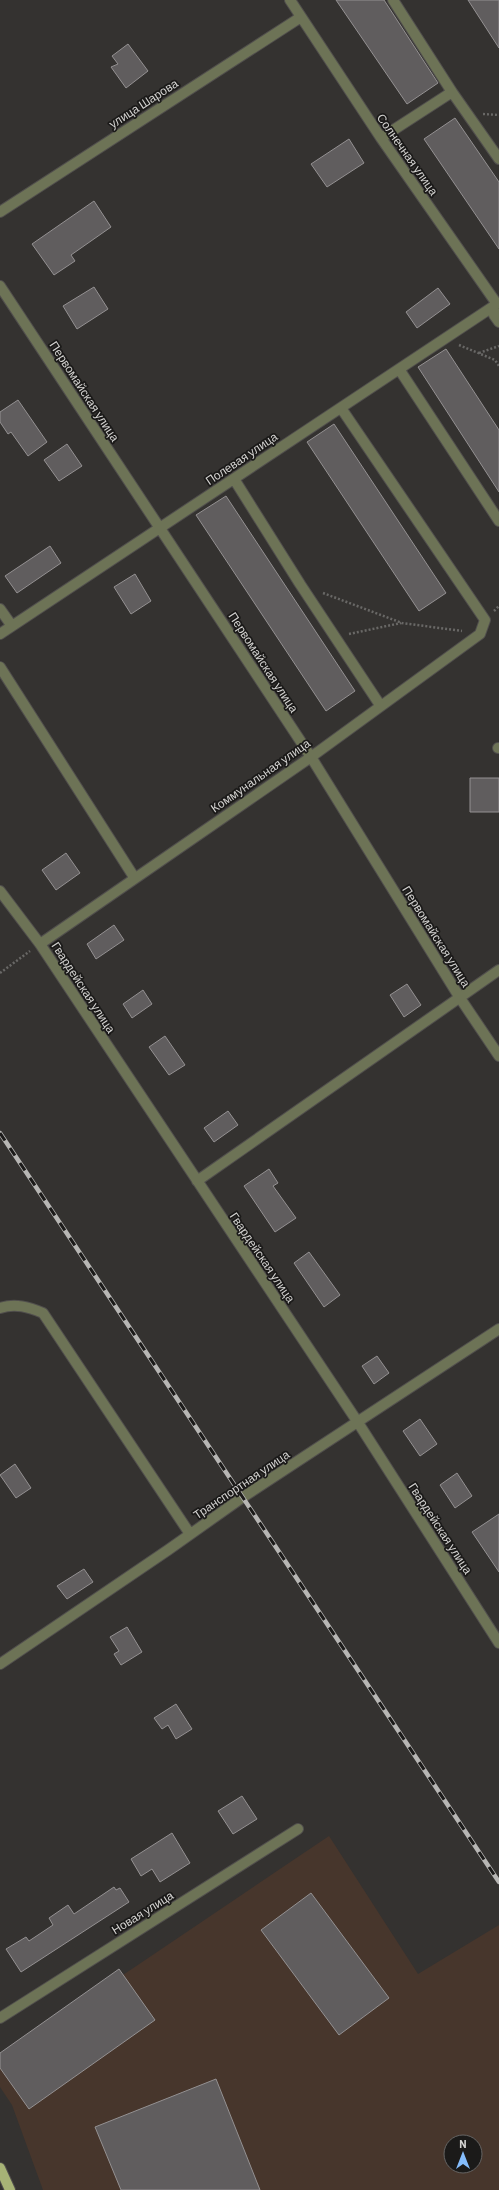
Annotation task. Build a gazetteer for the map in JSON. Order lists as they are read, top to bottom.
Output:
{
  "streets": {
    "street": [
      "улица Шарова",
      "Солнечная улица",
      "Первомайская улица",
      "Полевая улица",
      "Коммунальная улица",
      "Гвардейская улица",
      "Транспортная улица",
      "Новая улица"
    ]
  },
  "crossings": [
    ["улица Шарова", "Солнечная улица"],
    ["Солнечная улица", "Полевая улица"],
    ["Первомайская улица", "Полевая улица"],
    ["Первомайская улица", "Коммунальная улица"],
    ["Коммунальная улица", "Гвардейская улица"],
    ["Гвардейская улица", "Транспортная улица"]
  ],
  "north": "top"
}
